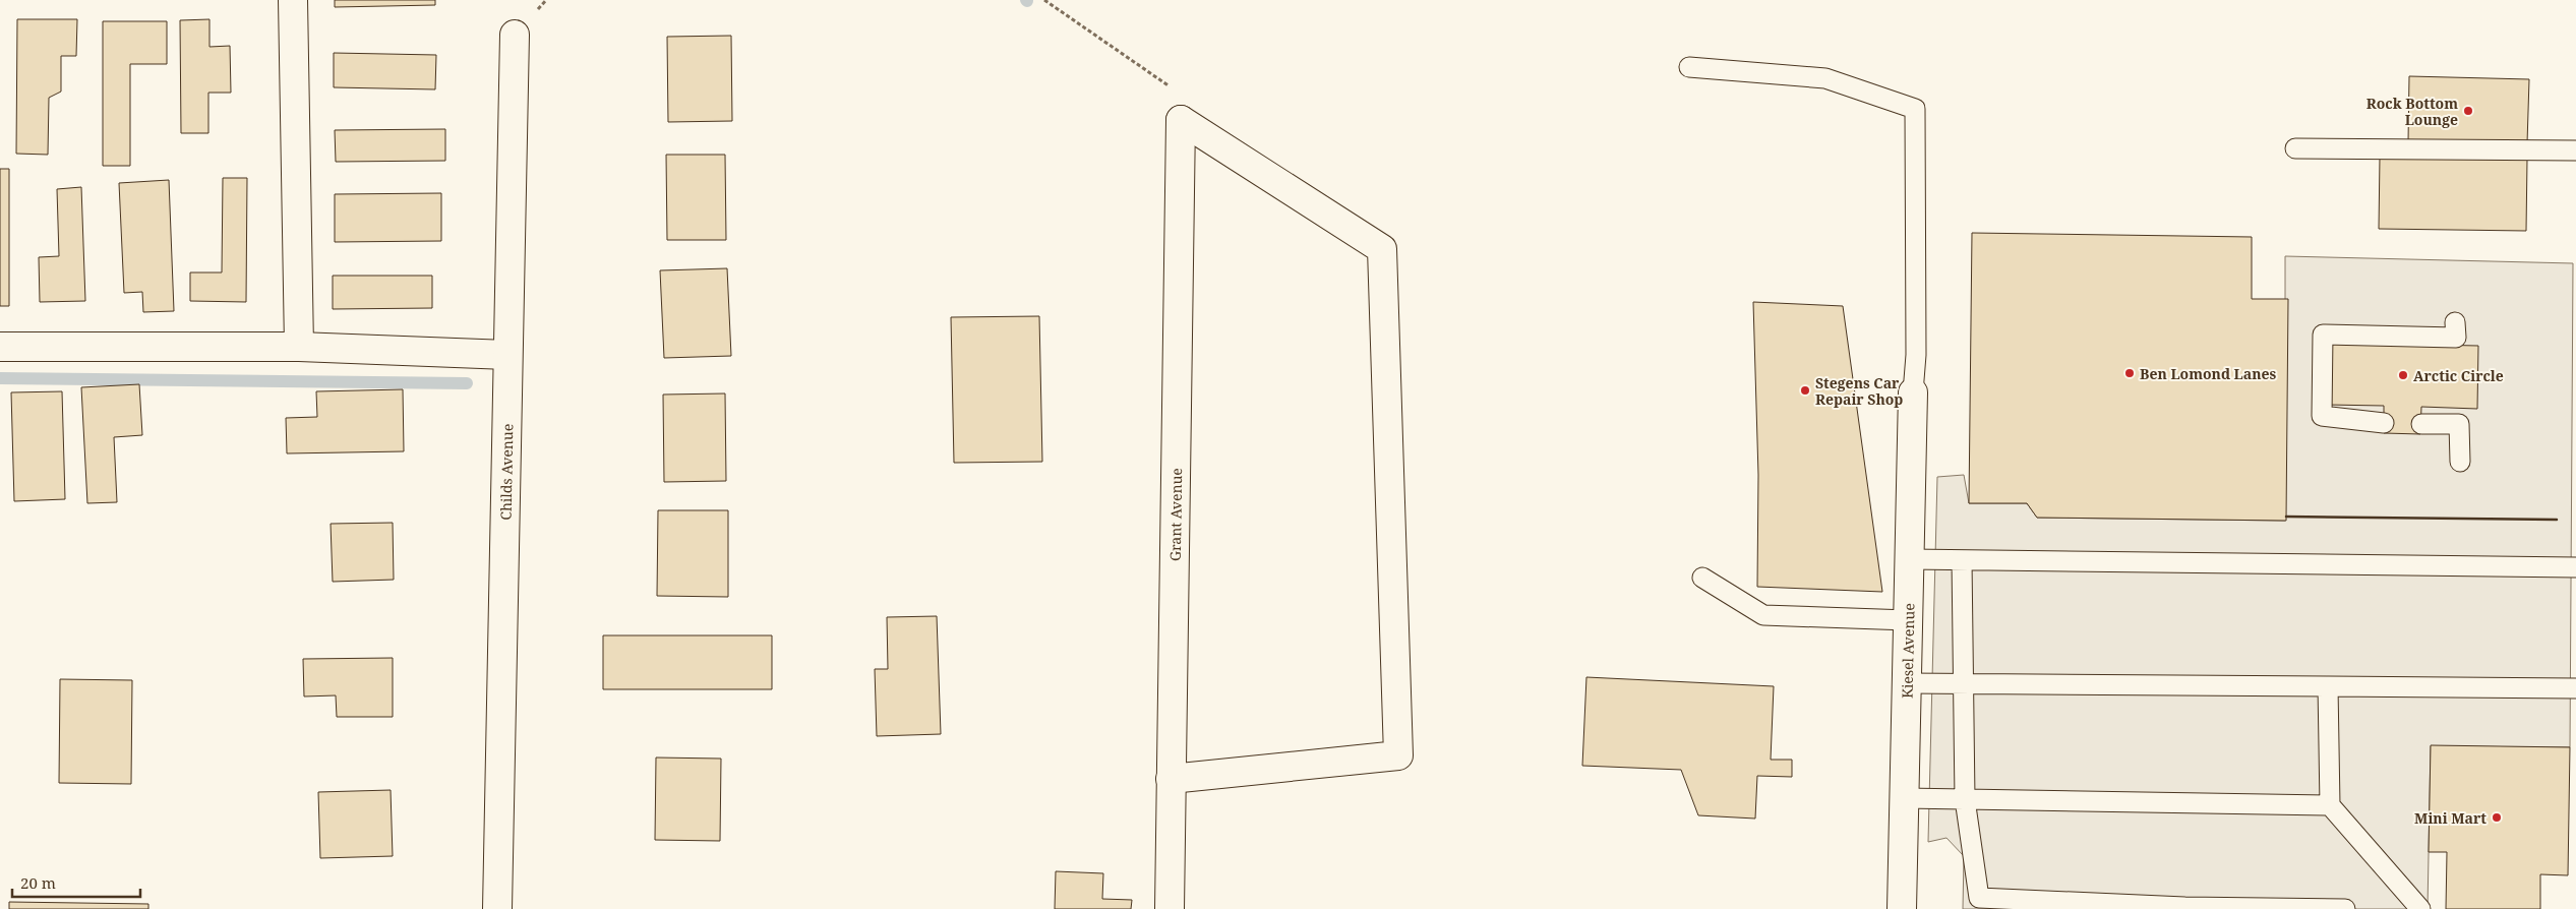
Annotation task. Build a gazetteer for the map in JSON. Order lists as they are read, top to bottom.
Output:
{
  "streets": {
    "street": ["Childs Avenue", "Grant Avenue", "Kiesel Avenue"]
  },
  "places": [
    "Rock Bottom Lounge",
    "Ben Lomond Lanes",
    "Arctic Circle",
    "Stegens Car Repair Shop",
    "Mini Mart"
  ],
  "scale_bar": "20 m"
}
